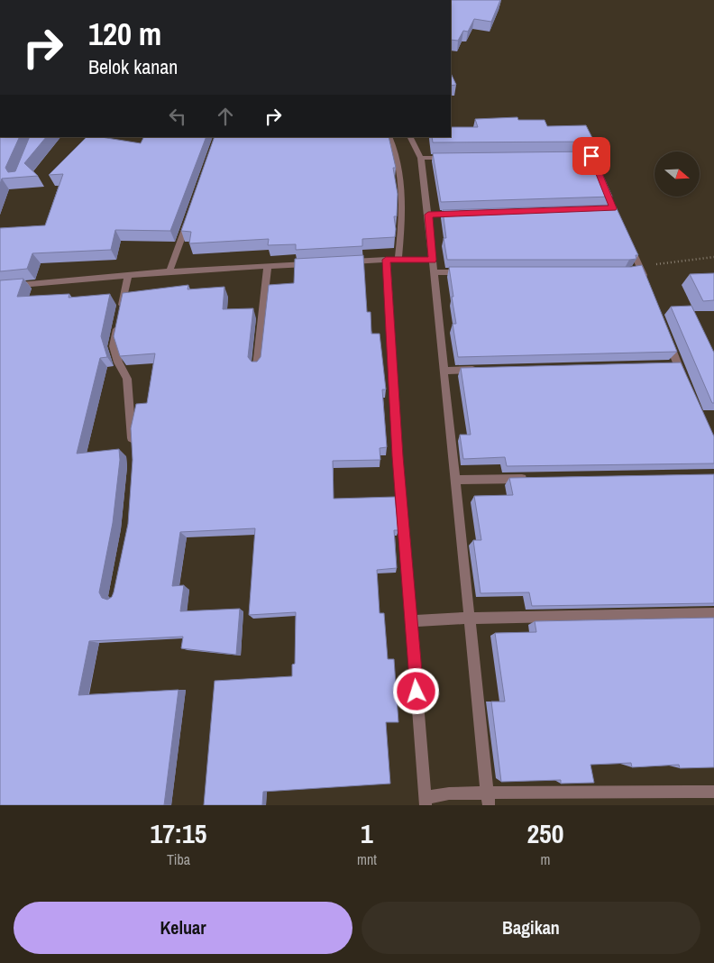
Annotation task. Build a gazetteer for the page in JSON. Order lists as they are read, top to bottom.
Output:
{
  "north": "right",
  "page": {
    "turn": ["120 m", "Belok kanan"],
    "eta": [
      "17:15",
      "Tiba",
      "1",
      "mnt",
      "250",
      "m"
    ],
    "buttons": ["Keluar", "Bagikan"]
  }
}
